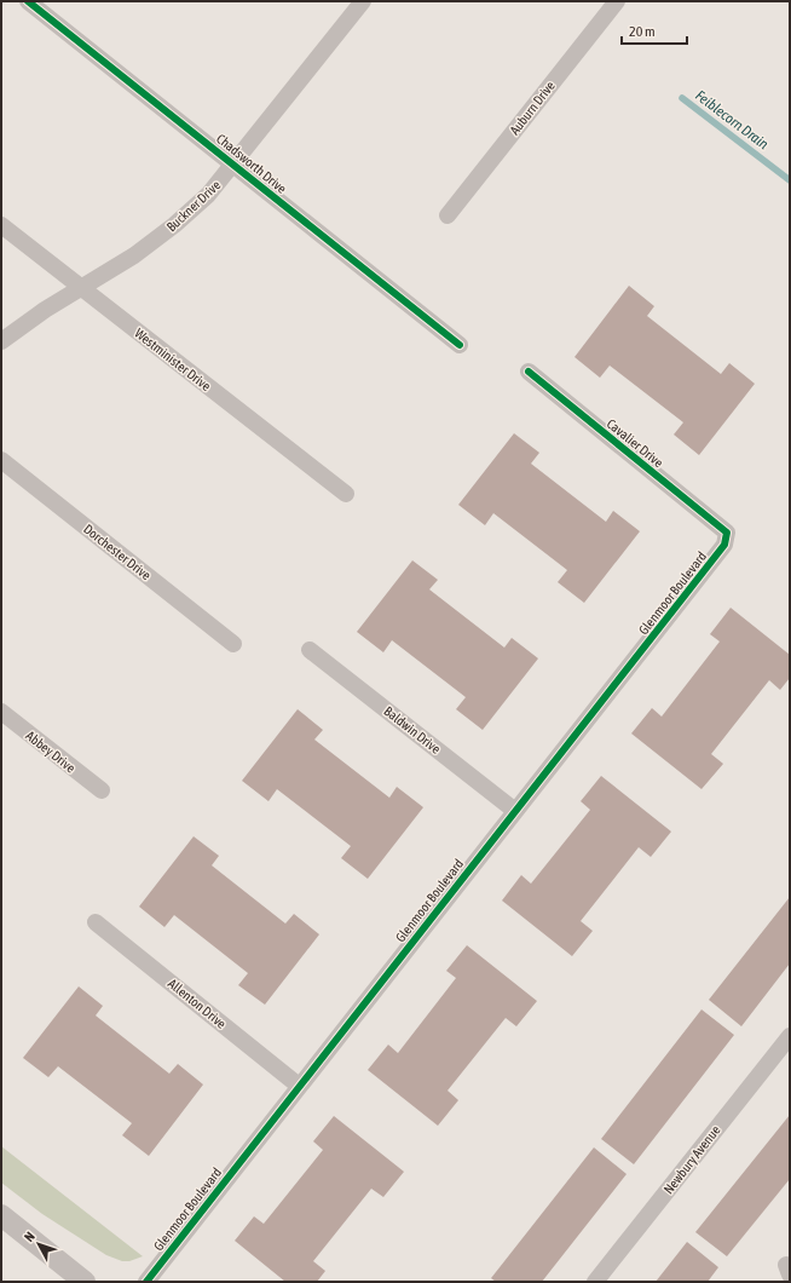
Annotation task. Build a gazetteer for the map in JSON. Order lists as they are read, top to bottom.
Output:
{
  "streets": {
    "street": [
      "Auburn Drive",
      "Chadsworth Drive",
      "Buckner Drive",
      "Westminister Drive",
      "Cavalier Drive",
      "Dorchester Drive",
      "Glenmoor Boulevard",
      "Baldwin Drive",
      "Abbey Drive",
      "Allenton Drive",
      "Newbury Avenue"
    ]
  },
  "crossings": [
    ["Chadsworth Drive", "Buckner Drive"],
    ["Buckner Drive", "Westminister Drive"],
    ["Cavalier Drive", "Glenmoor Boulevard"],
    ["Glenmoor Boulevard", "Baldwin Drive"],
    ["Glenmoor Boulevard", "Allenton Drive"]
  ],
  "water": ["Feiblecorn Drain"],
  "scale_bar": "20 m",
  "north": "top left"
}
